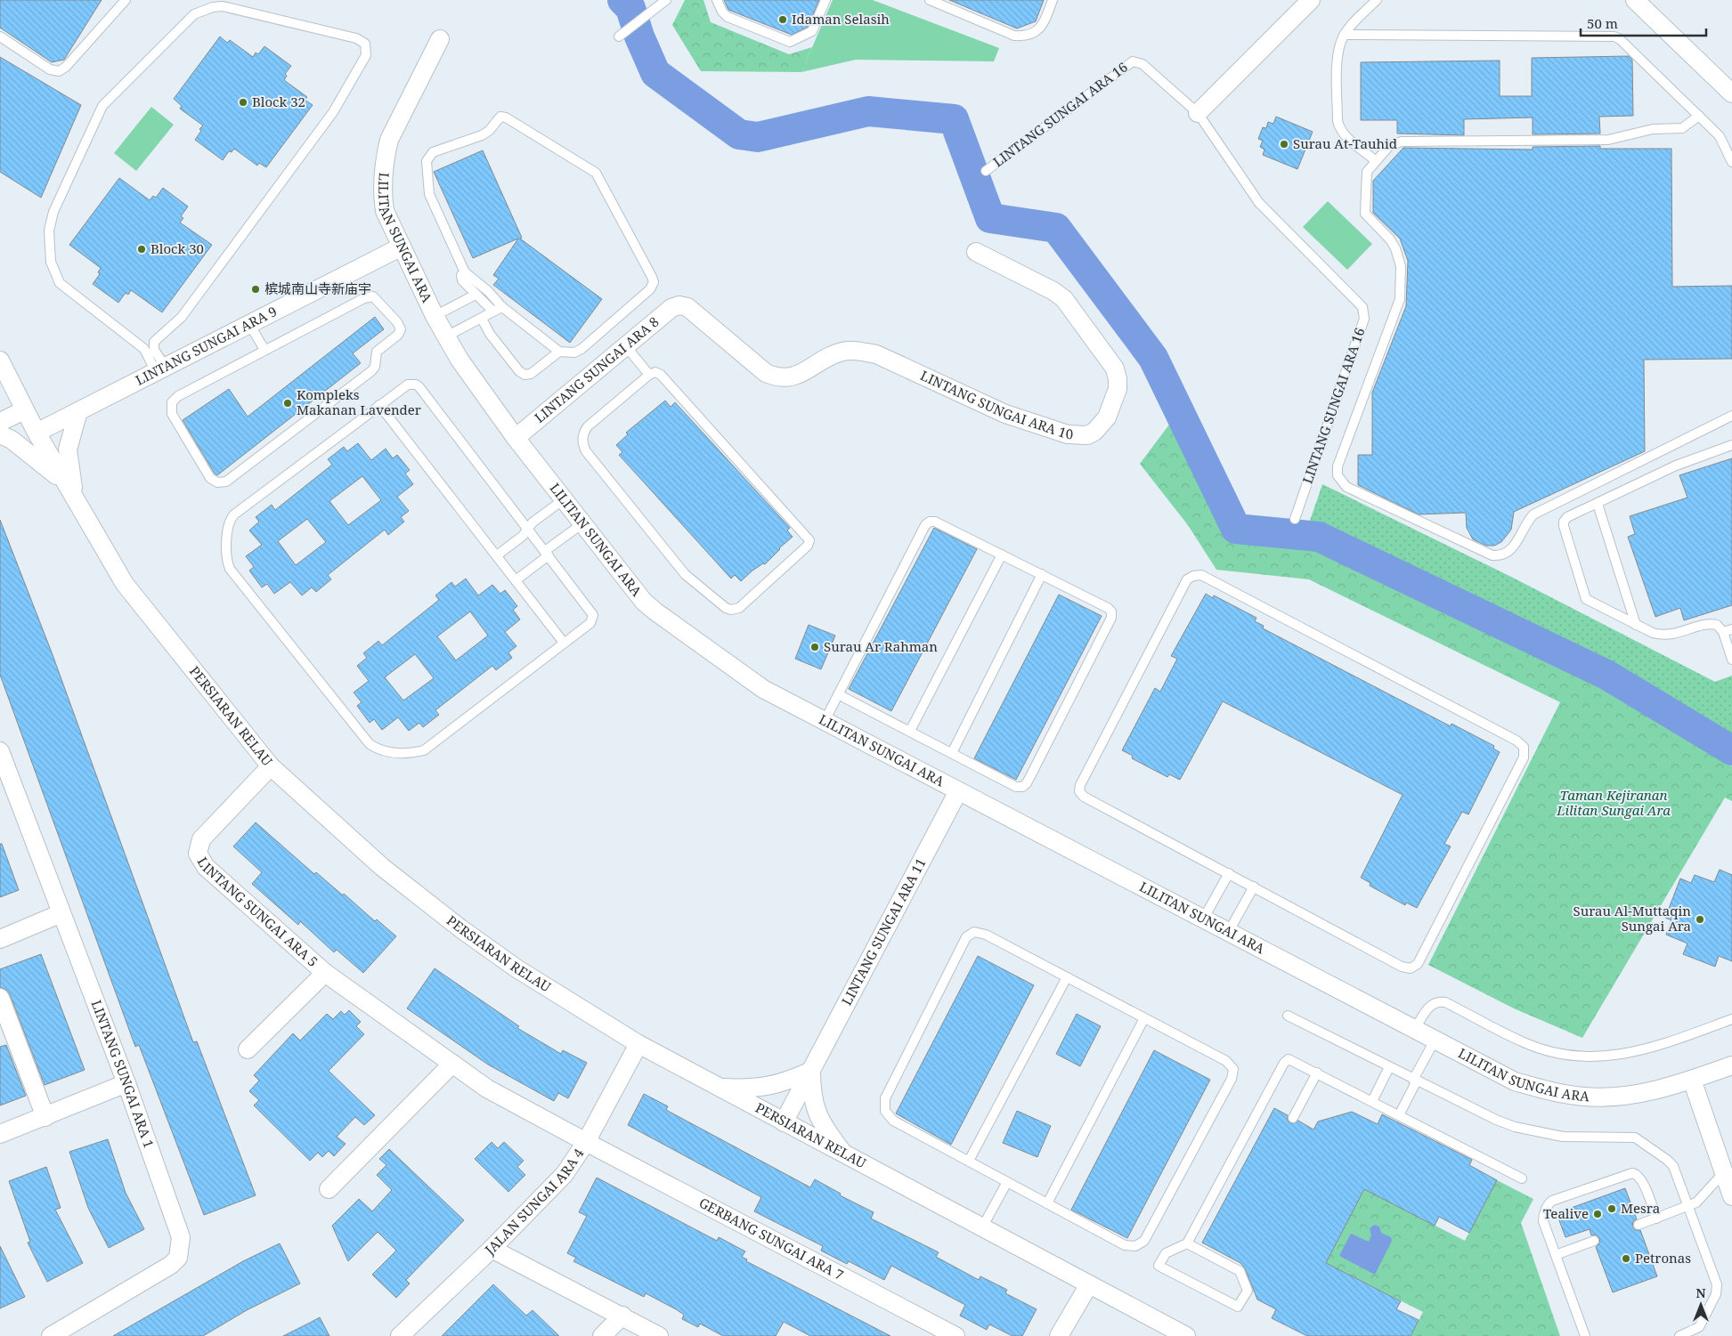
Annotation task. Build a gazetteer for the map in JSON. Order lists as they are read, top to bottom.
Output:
{
  "streets": {
    "street": [
      "LILITAN SUNGAI ARA",
      "LINTANG SUNGAI ARA 9",
      "LINTANG SUNGAI ARA 8",
      "LINTANG SUNGAI ARA 10",
      "PERSIARAN RELAU",
      "LINTANG SUNGAI ARA 5",
      "LINTANG SUNGAI ARA 11",
      "LINTANG SUNGAI ARA 1",
      "JALAN SUNGAI ARA 4",
      "GERBANG SUNGAI ARA 7"
    ],
    "lane": ["LINTANG SUNGAI ARA 16"]
  },
  "crossings": [
    ["LILITAN SUNGAI ARA", "LINTANG SUNGAI ARA 9"],
    ["LILITAN SUNGAI ARA", "LINTANG SUNGAI ARA 8"],
    ["LILITAN SUNGAI ARA", "LINTANG SUNGAI ARA 11"],
    ["LINTANG SUNGAI ARA 9", "PERSIARAN RELAU"],
    ["LINTANG SUNGAI ARA 8", "LINTANG SUNGAI ARA 10"],
    ["PERSIARAN RELAU", "LINTANG SUNGAI ARA 5"],
    ["PERSIARAN RELAU", "LINTANG SUNGAI ARA 11"],
    ["PERSIARAN RELAU", "JALAN SUNGAI ARA 4"],
    ["LINTANG SUNGAI ARA 5", "JALAN SUNGAI ARA 4"],
    ["LINTANG SUNGAI ARA 5", "GERBANG SUNGAI ARA 7"],
    ["JALAN SUNGAI ARA 4", "GERBANG SUNGAI ARA 7"]
  ],
  "parks": ["Taman Kejiranan Lilitan Sungai Ara"],
  "places": [
    "Idaman Selasih",
    "Block 32",
    "Surau At-Tauhid",
    "Block 30",
    "槟城南山寺新庙宇",
    "Kompleks Makanan Lavender",
    "Surau Ar Rahman",
    "Surau Al-Muttaqin Sungai Ara",
    "Mesra",
    "Tealive",
    "Petronas"
  ],
  "scale_bar": "50 m",
  "north": "top"
}
